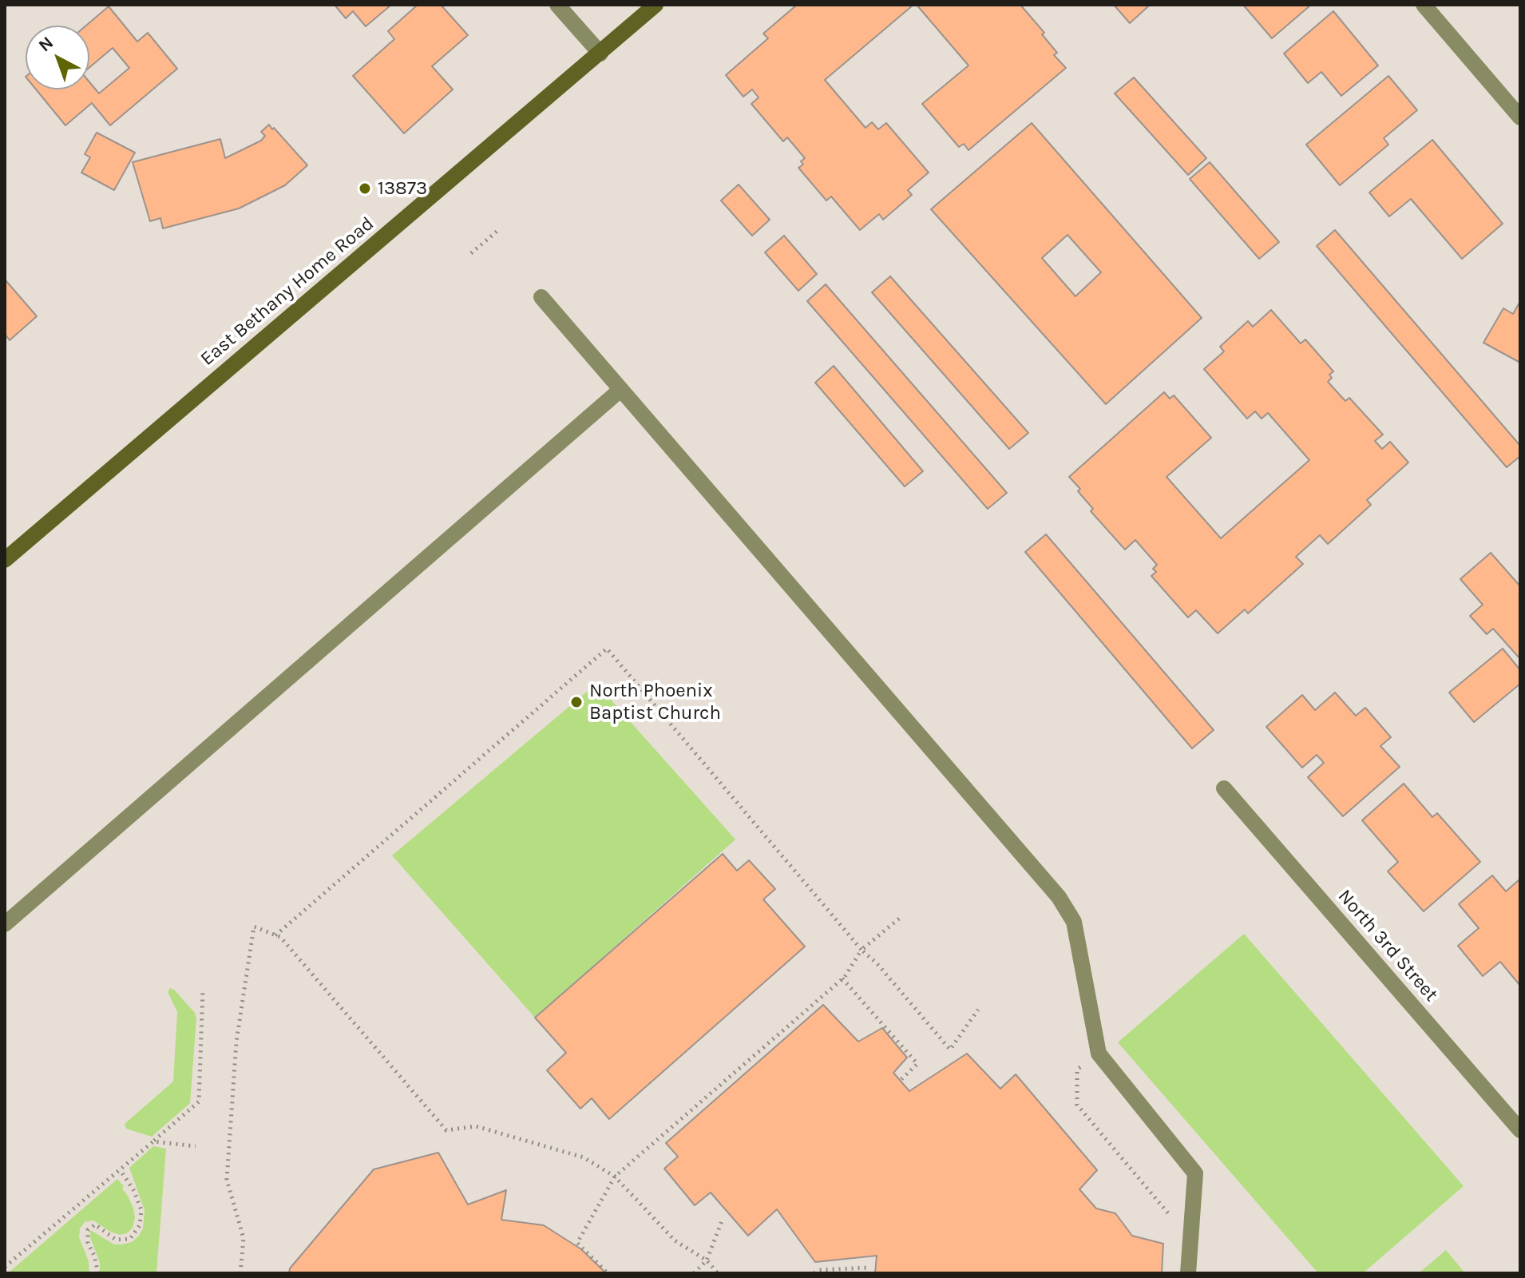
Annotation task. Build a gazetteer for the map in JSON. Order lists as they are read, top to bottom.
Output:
{
  "streets": {
    "main road": ["East Bethany Home Road"],
    "street": ["North 3rd Street"]
  },
  "places": ["13873", "North Phoenix Baptist Church"],
  "north": "top left"
}
